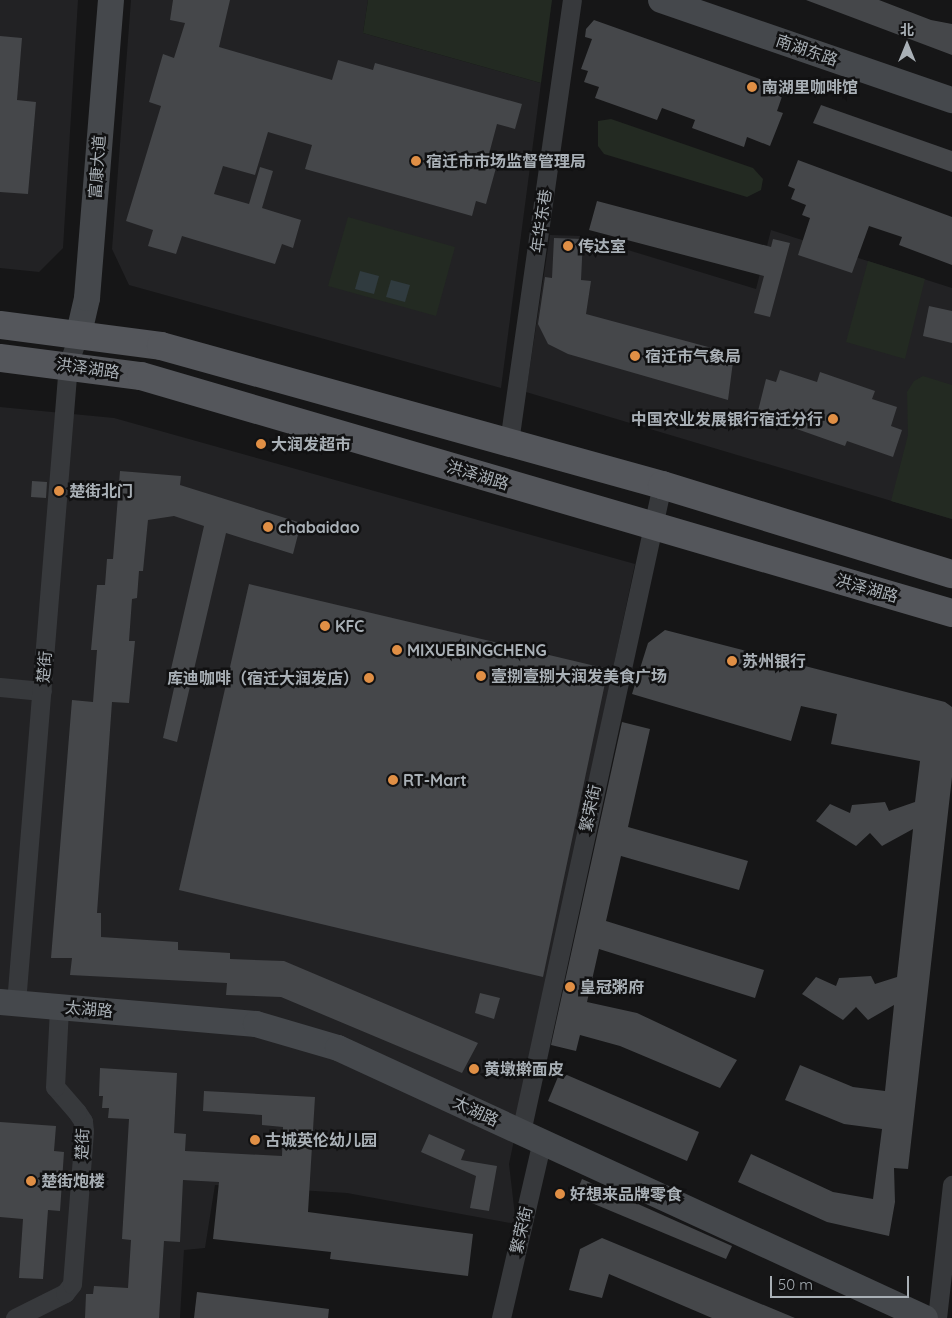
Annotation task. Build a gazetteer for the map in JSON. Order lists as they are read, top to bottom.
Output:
{
  "streets": {
    "main road": ["洪泽湖路"],
    "street": [
      "南湖东路",
      "富康大道",
      "年华东巷",
      "楚街",
      "繁荣街",
      "太湖路"
    ]
  },
  "crossings": [
    ["富康大道", "洪泽湖路"],
    ["富康大道", "楚街"],
    ["年华东巷", "洪泽湖路"],
    ["洪泽湖路", "楚街"],
    ["洪泽湖路", "繁荣街"],
    ["楚街", "太湖路"],
    ["繁荣街", "太湖路"]
  ],
  "places": [
    "南湖里咖啡馆",
    "宿迁市市场监督管理局",
    "传达室",
    "宿迁市气象局",
    "中国农业发展银行宿迁分行",
    "大润发超市",
    "楚街北门",
    "chabaidao",
    "KFC",
    "MIXUEBINGCHENG",
    "苏州银行",
    "壹捌壹捌大润发美食广场",
    "库迪咖啡（宿迁大润发店）",
    "RT-Mart",
    "皇冠粥府",
    "黄墩擀面皮",
    "古城英伦幼儿园",
    "楚街炮楼",
    "好想来品牌零食"
  ],
  "scale_bar": "50 m",
  "north": "top"
}
